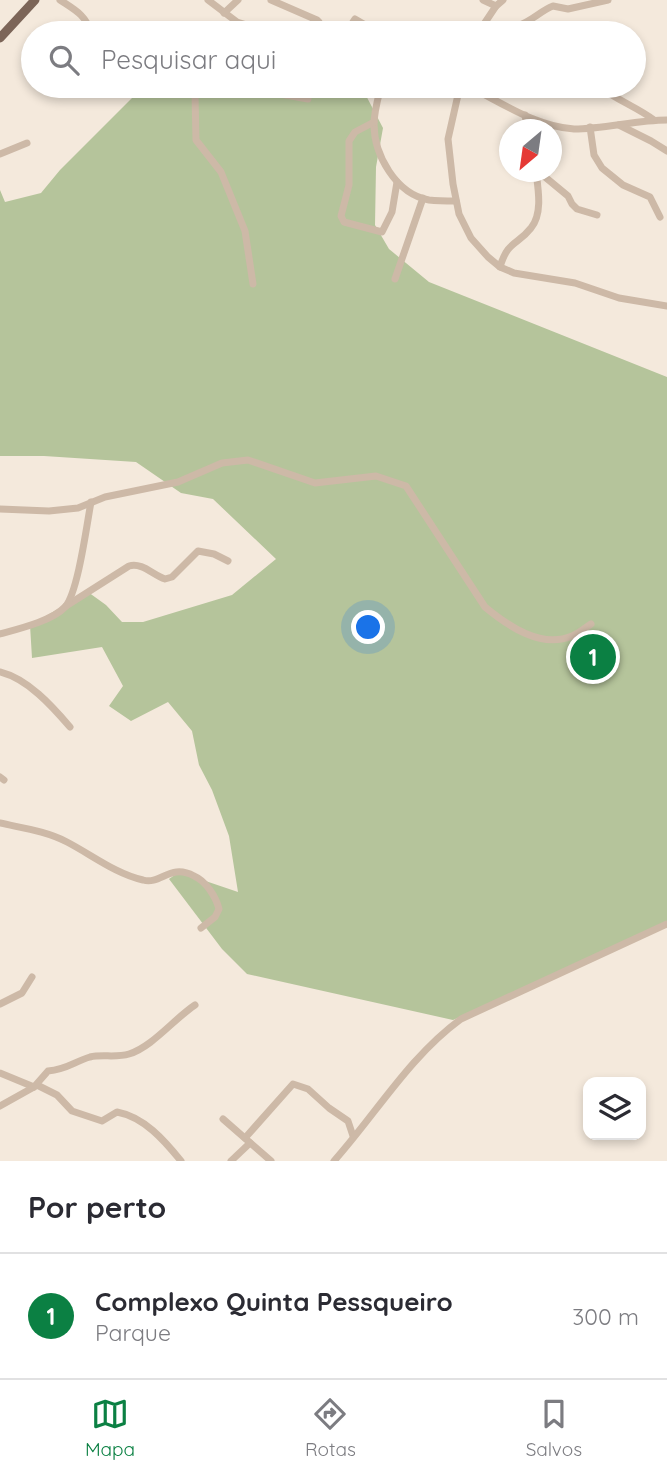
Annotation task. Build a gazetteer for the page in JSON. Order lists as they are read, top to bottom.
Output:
{
  "north": "bottom left",
  "page": {
    "search": "Pesquisar aqui",
    "pins": "1",
    "heading": "Por perto",
    "list": [
      {
        "mark": "1",
        "name": "Complexo Quinta Pessqueiro",
        "note": "Parque",
        "value": "300 m"
      }
    ],
    "nav": ["Mapa", "Rotas", "Salvos"]
  }
}
